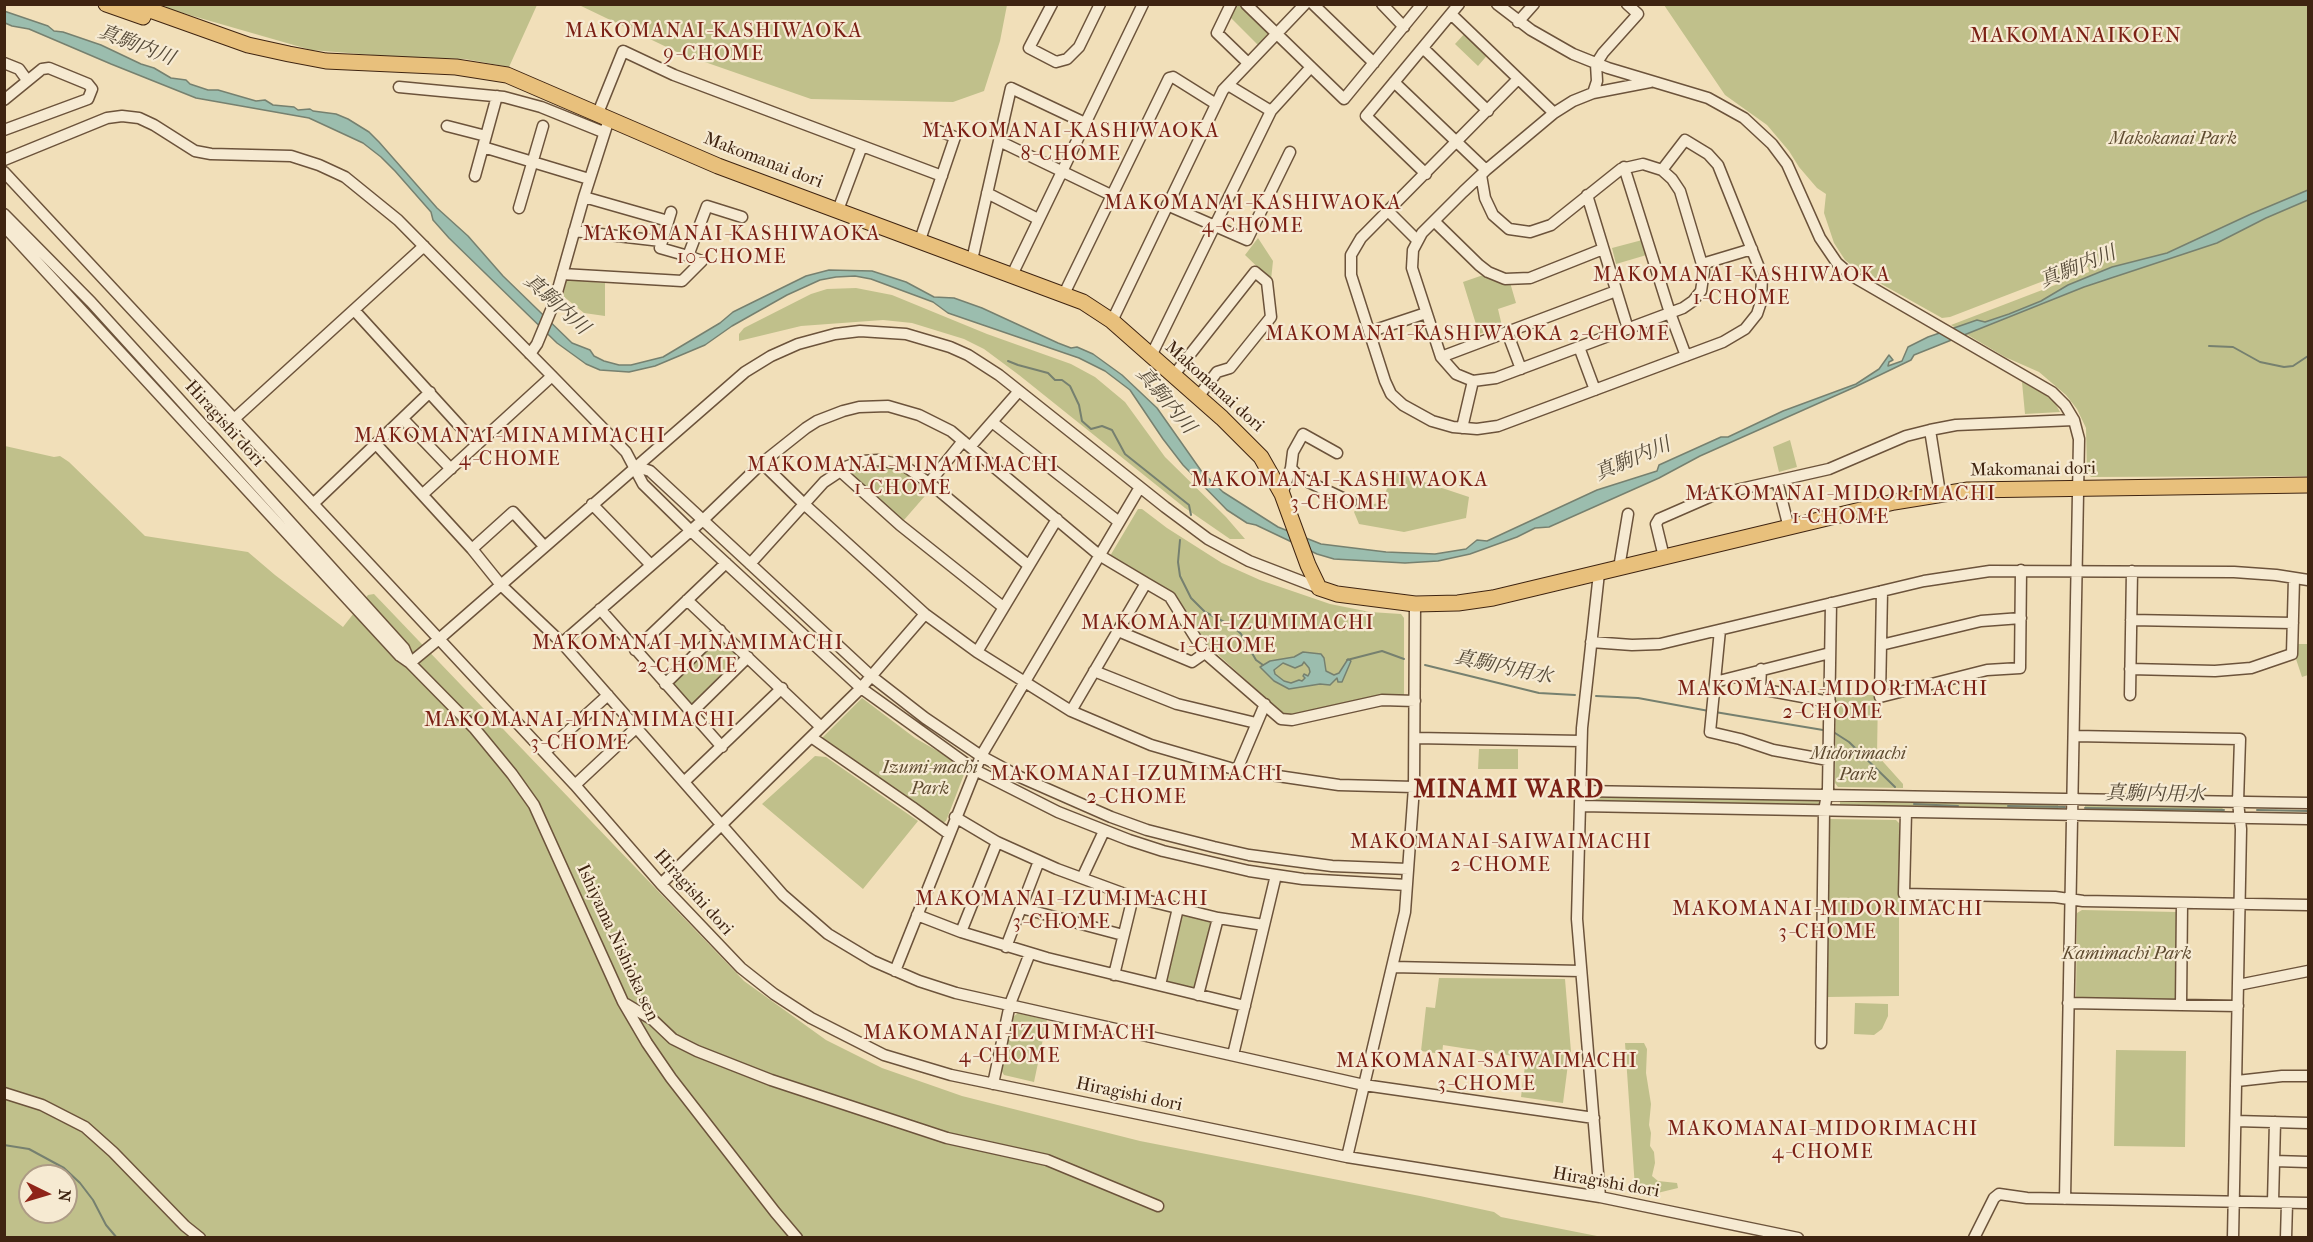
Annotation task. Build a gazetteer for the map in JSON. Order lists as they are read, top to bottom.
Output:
{
  "streets": {
    "highway": ["Makomanai dori"],
    "street": ["Hiragishi dori", "Ishiyama Nishioka sen"]
  },
  "crossings": [
    ["Hiragishi dori", "Ishiyama Nishioka sen"]
  ],
  "districts": [
    "MAKOMANAI-KASHIWAOKA 9-CHOME",
    "MAKOMANAIKOEN",
    "MAKOMANAI-KASHIWAOKA 8-CHOME",
    "MAKOMANAI-KASHIWAOKA 4-CHOME",
    "MAKOMANAI-KASHIWAOKA 10-CHOME",
    "MAKOMANAI-KASHIWAOKA 1-CHOME",
    "MAKOMANAI-KASHIWAOKA 2-CHOME",
    "MAKOMANAI-MINAMIMACHI 4-CHOME",
    "MAKOMANAI-MINAMIMACHI 1-CHOME",
    "MAKOMANAI-KASHIWAOKA 3-CHOME",
    "MAKOMANAI-MIDORIMACHI 1-CHOME",
    "MAKOMANAI-IZUMIMACHI 1-CHOME",
    "MAKOMANAI-MINAMIMACHI 2-CHOME",
    "MAKOMANAI-MIDORIMACHI 2-CHOME",
    "MAKOMANAI-MINAMIMACHI 3-CHOME",
    "MAKOMANAI-IZUMIMACHI 2-CHOME",
    "MINAMI WARD",
    "MAKOMANAI-SAIWAIMACHI 2-CHOME",
    "MAKOMANAI-IZUMIMACHI 3-CHOME",
    "MAKOMANAI-MIDORIMACHI 3-CHOME",
    "MAKOMANAI-IZUMIMACHI 4-CHOME",
    "MAKOMANAI-SAIWAIMACHI 3-CHOME",
    "MAKOMANAI-MIDORIMACHI 4-CHOME"
  ],
  "water": ["真駒内川", "真駒内用水"],
  "parks": [
    "Makokanai Park",
    "Midorimachi Park",
    "Izumi-machi Park",
    "Kamimachi Park"
  ],
  "north": "right"
}
